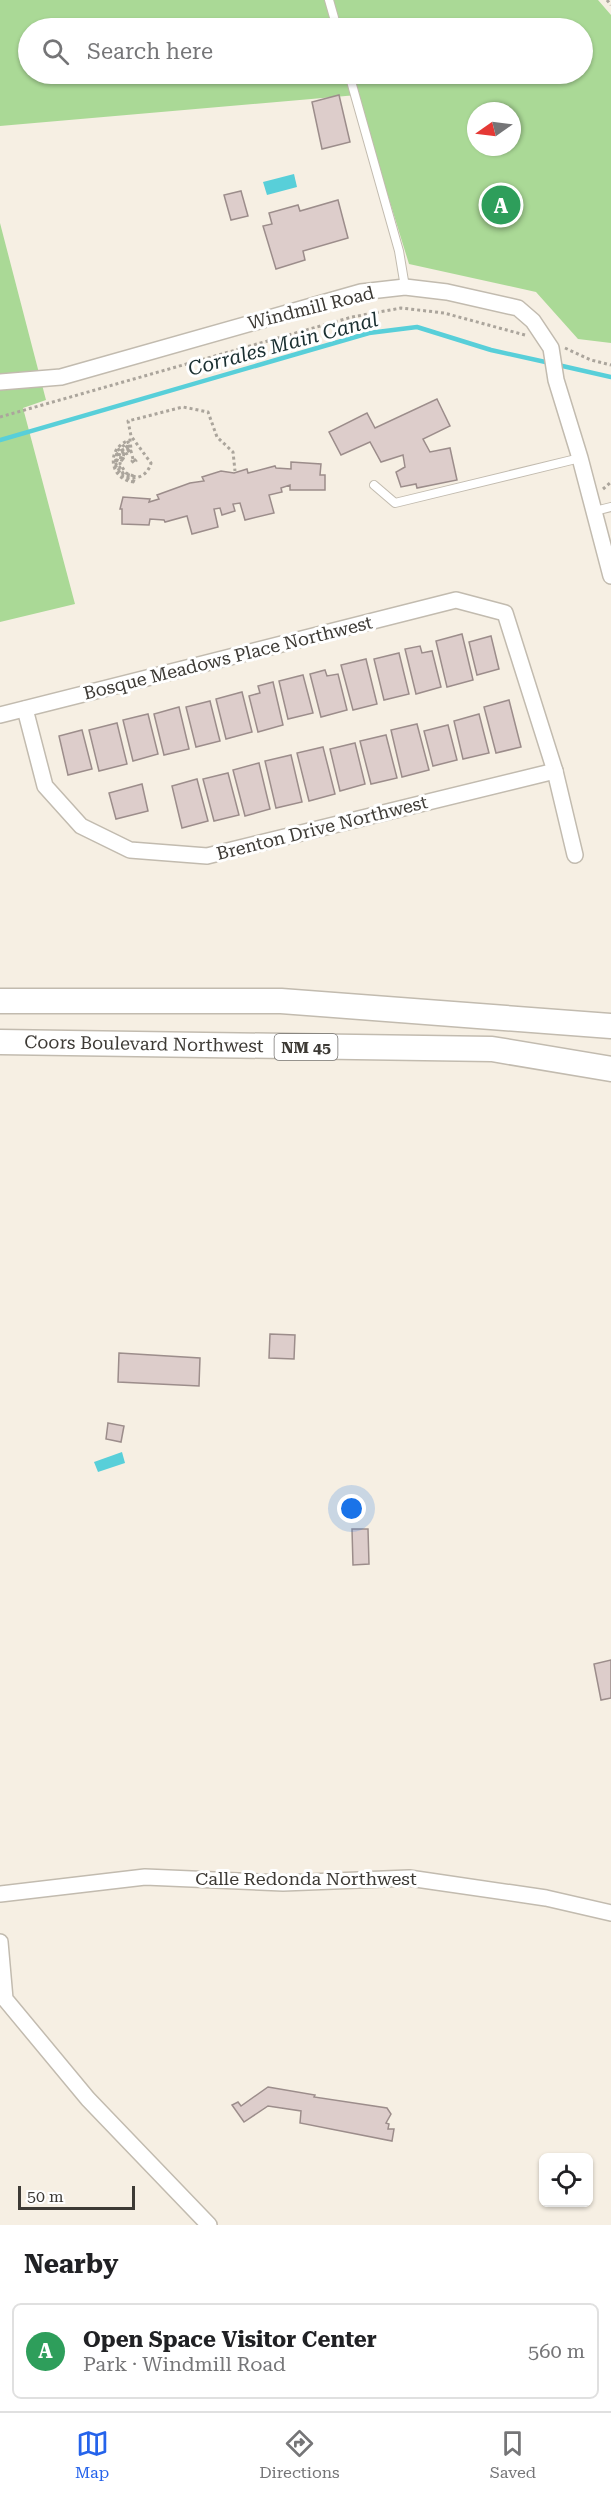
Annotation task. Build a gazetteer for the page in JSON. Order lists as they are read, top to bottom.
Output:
{
  "streets": {
    "main road": ["Coors Boulevard Northwest", "NM 45"],
    "street": [
      "Windmill Road",
      "Bosque Meadows Place Northwest",
      "Brenton Drive Northwest",
      "Calle Redonda Northwest"
    ]
  },
  "crossings": [
    ["Bosque Meadows Place Northwest", "Brenton Drive Northwest"]
  ],
  "water": ["Corrales Main Canal"],
  "scale_bar": "50 m",
  "north": "left",
  "page": {
    "search": "Search here",
    "pins": "A",
    "scale": "50 m",
    "heading": "Nearby",
    "list": [
      {
        "mark": "A",
        "name": "Open Space Visitor Center",
        "note": "Park · Windmill Road",
        "value": "560 m"
      }
    ],
    "nav": ["Map", "Directions", "Saved"]
  }
}
